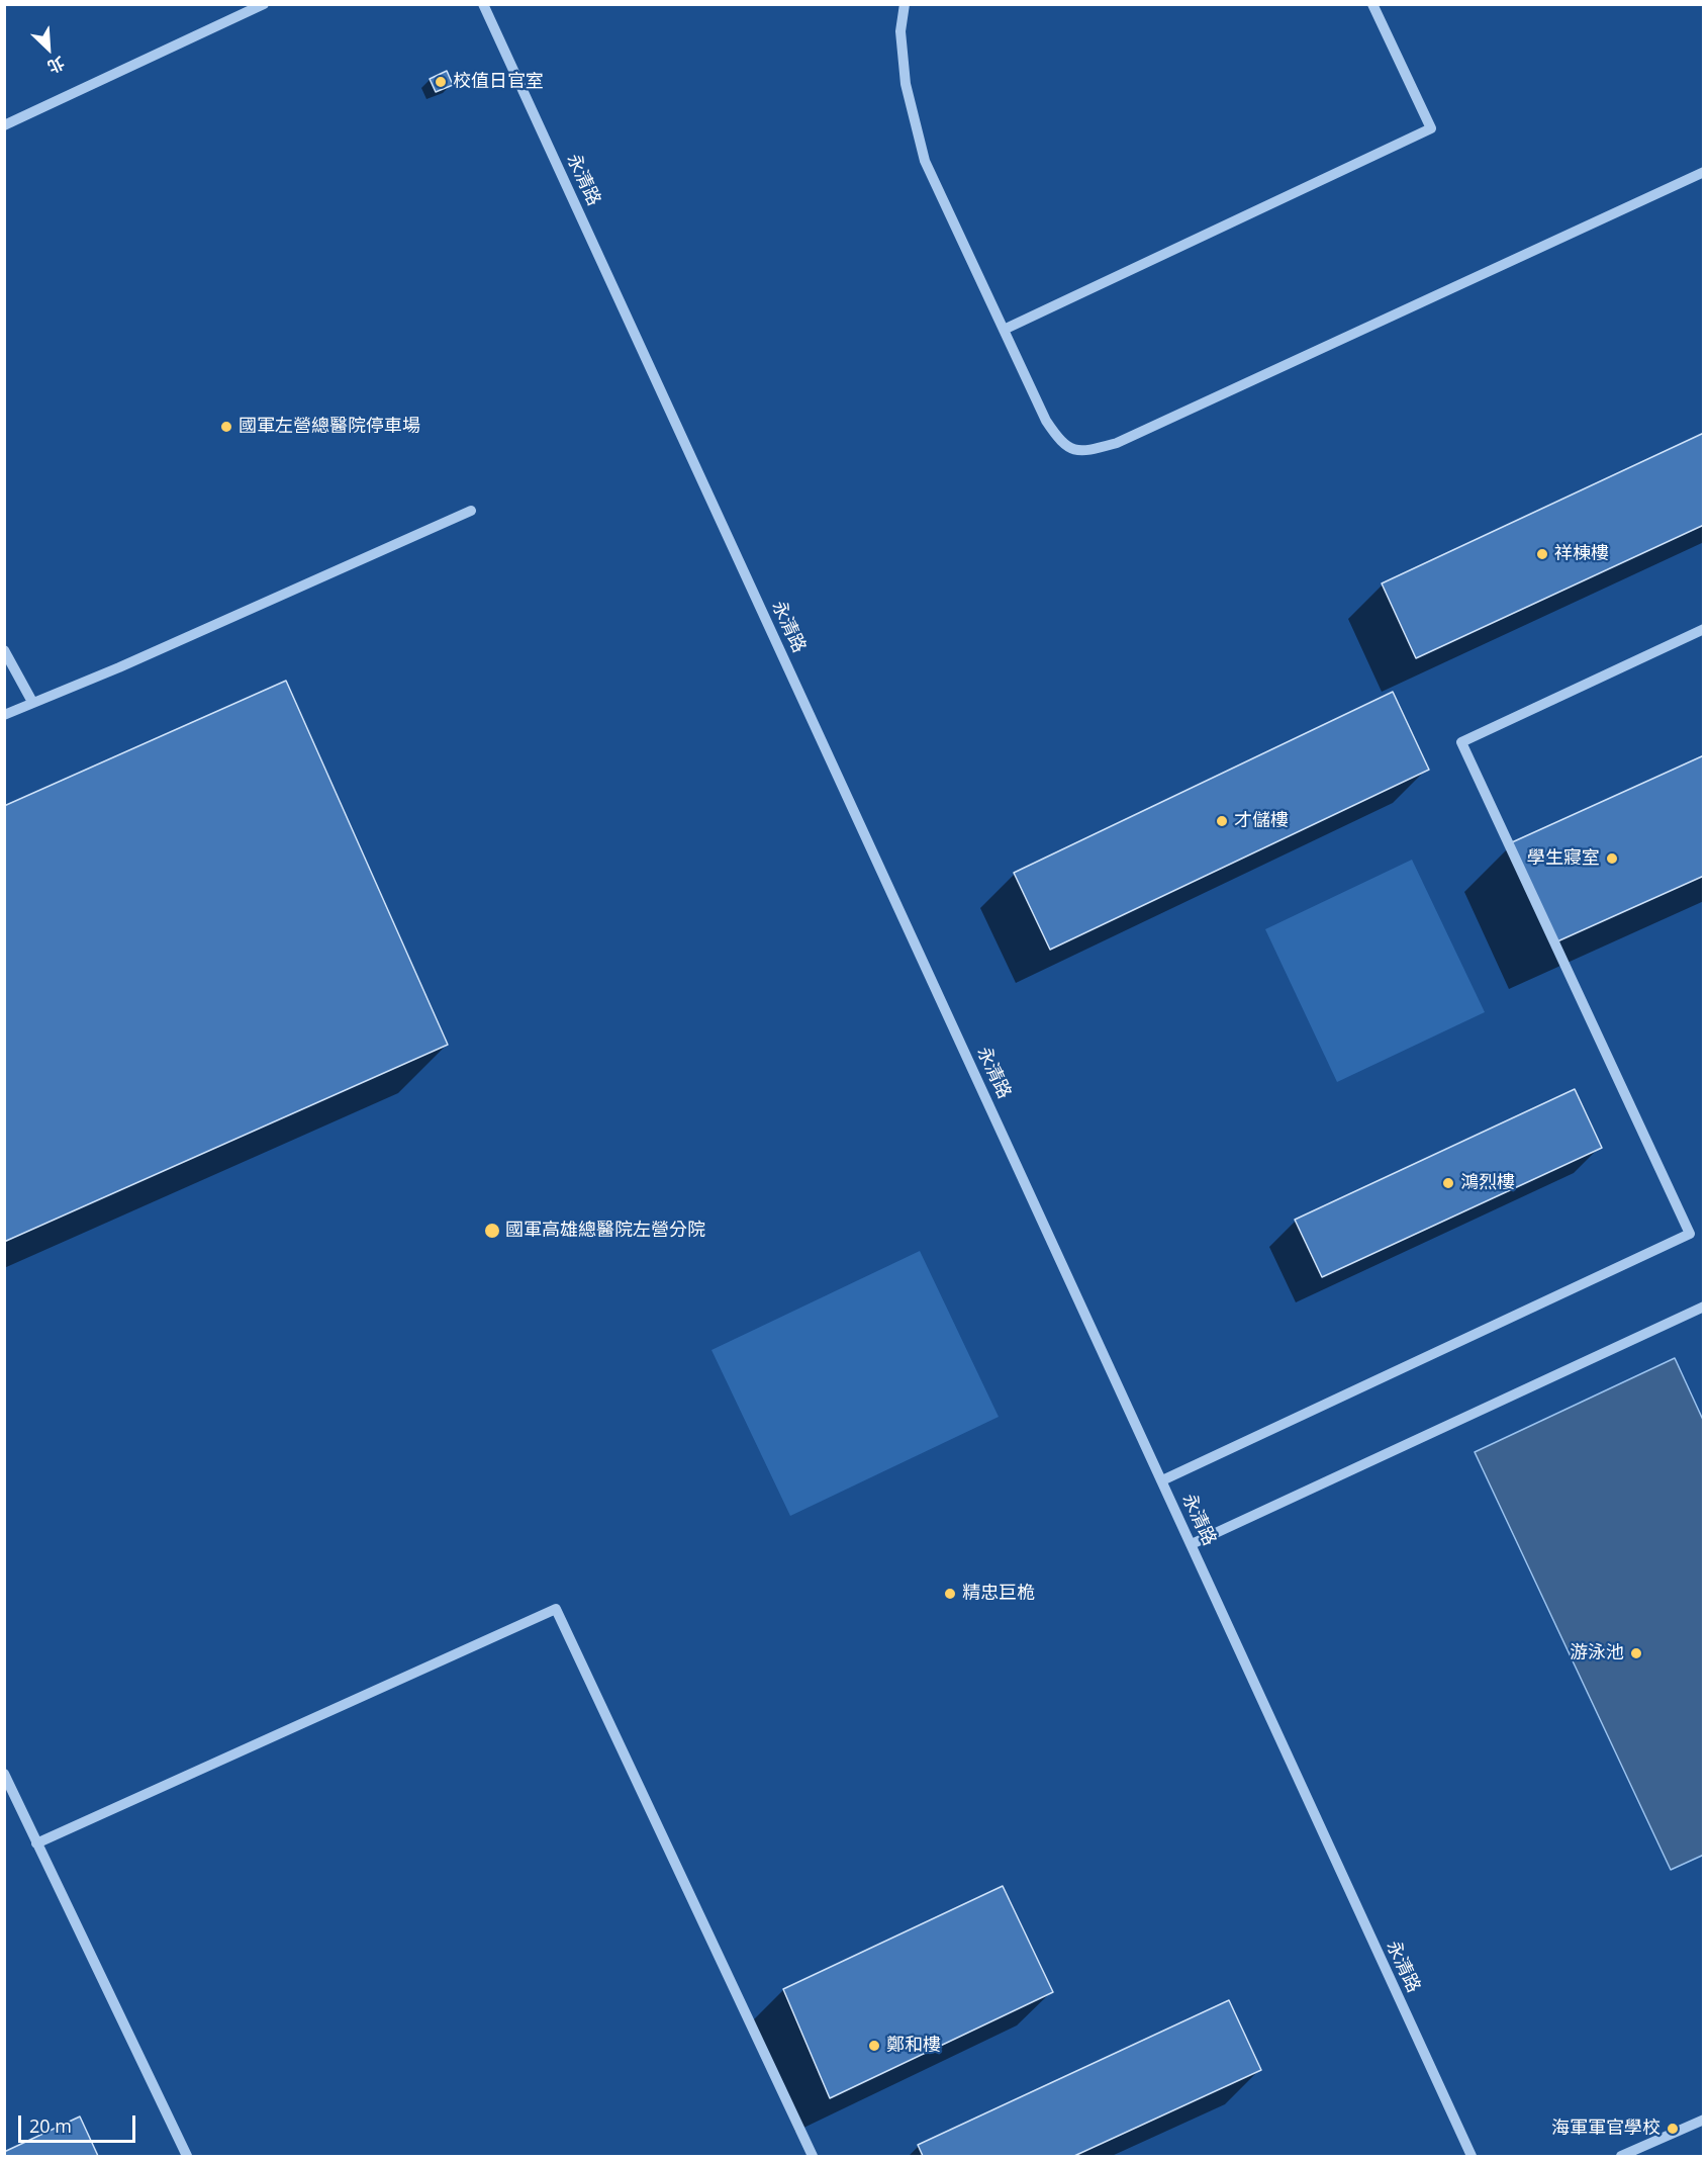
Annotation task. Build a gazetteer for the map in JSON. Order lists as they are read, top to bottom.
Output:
{
  "streets": {
    "street": ["永清路"]
  },
  "places": [
    "校值日官室",
    "國軍左營總醫院停車場",
    "祥棟樓",
    "才儲樓",
    "學生寢室",
    "鴻烈樓",
    "國軍高雄總醫院左營分院",
    "精忠巨桅",
    "游泳池",
    "鄭和樓",
    "海軍軍官學校"
  ],
  "scale_bar": "20 m",
  "north": "bottom right"
}
